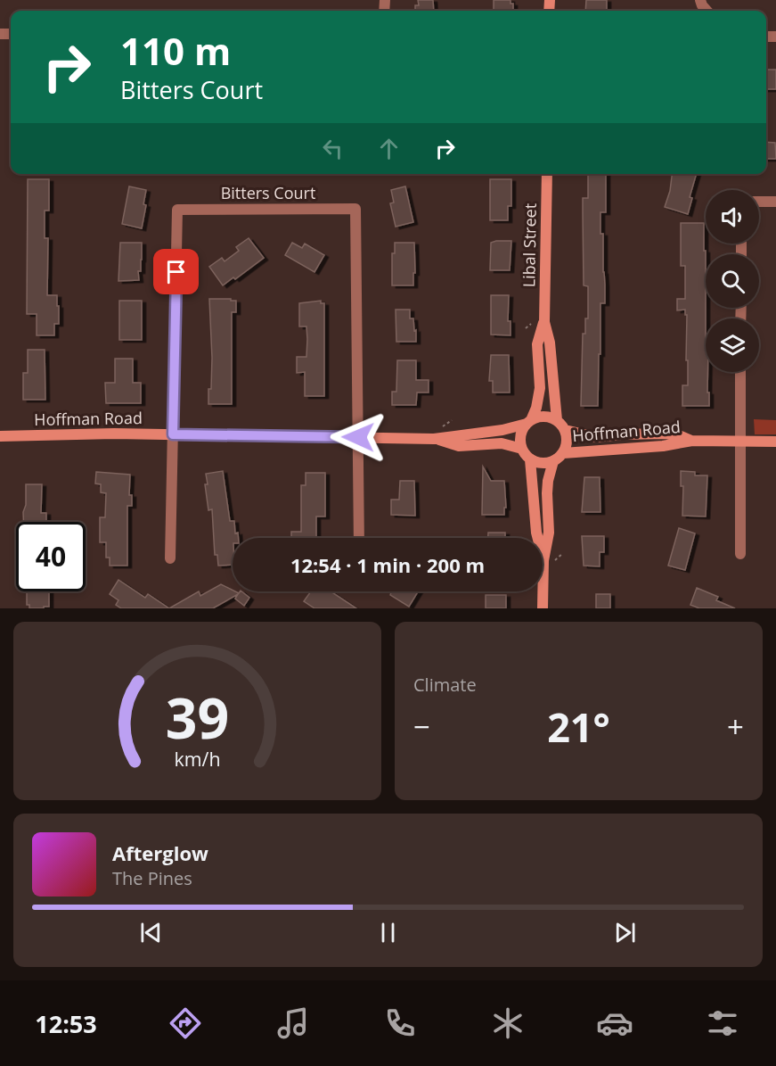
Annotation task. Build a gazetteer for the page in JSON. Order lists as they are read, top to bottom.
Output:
{
  "streets": {
    "street": ["Bitters Court", "Libal Street", "Hoffman Road"]
  },
  "crossings": [
    ["Bitters Court", "Hoffman Road"],
    ["Libal Street", "Hoffman Road"]
  ],
  "page": {
    "turn": ["110 m", "Bitters Court"],
    "limit": "40",
    "trip": "12:54 · 1 min · 200 m",
    "tile": "Climate",
    "heat": ["−", "21°", "+"],
    "song": ["Afterglow", "The Pines"],
    "tabs": "12:53",
    "gauge": ["39", "km/h"]
  }
}
